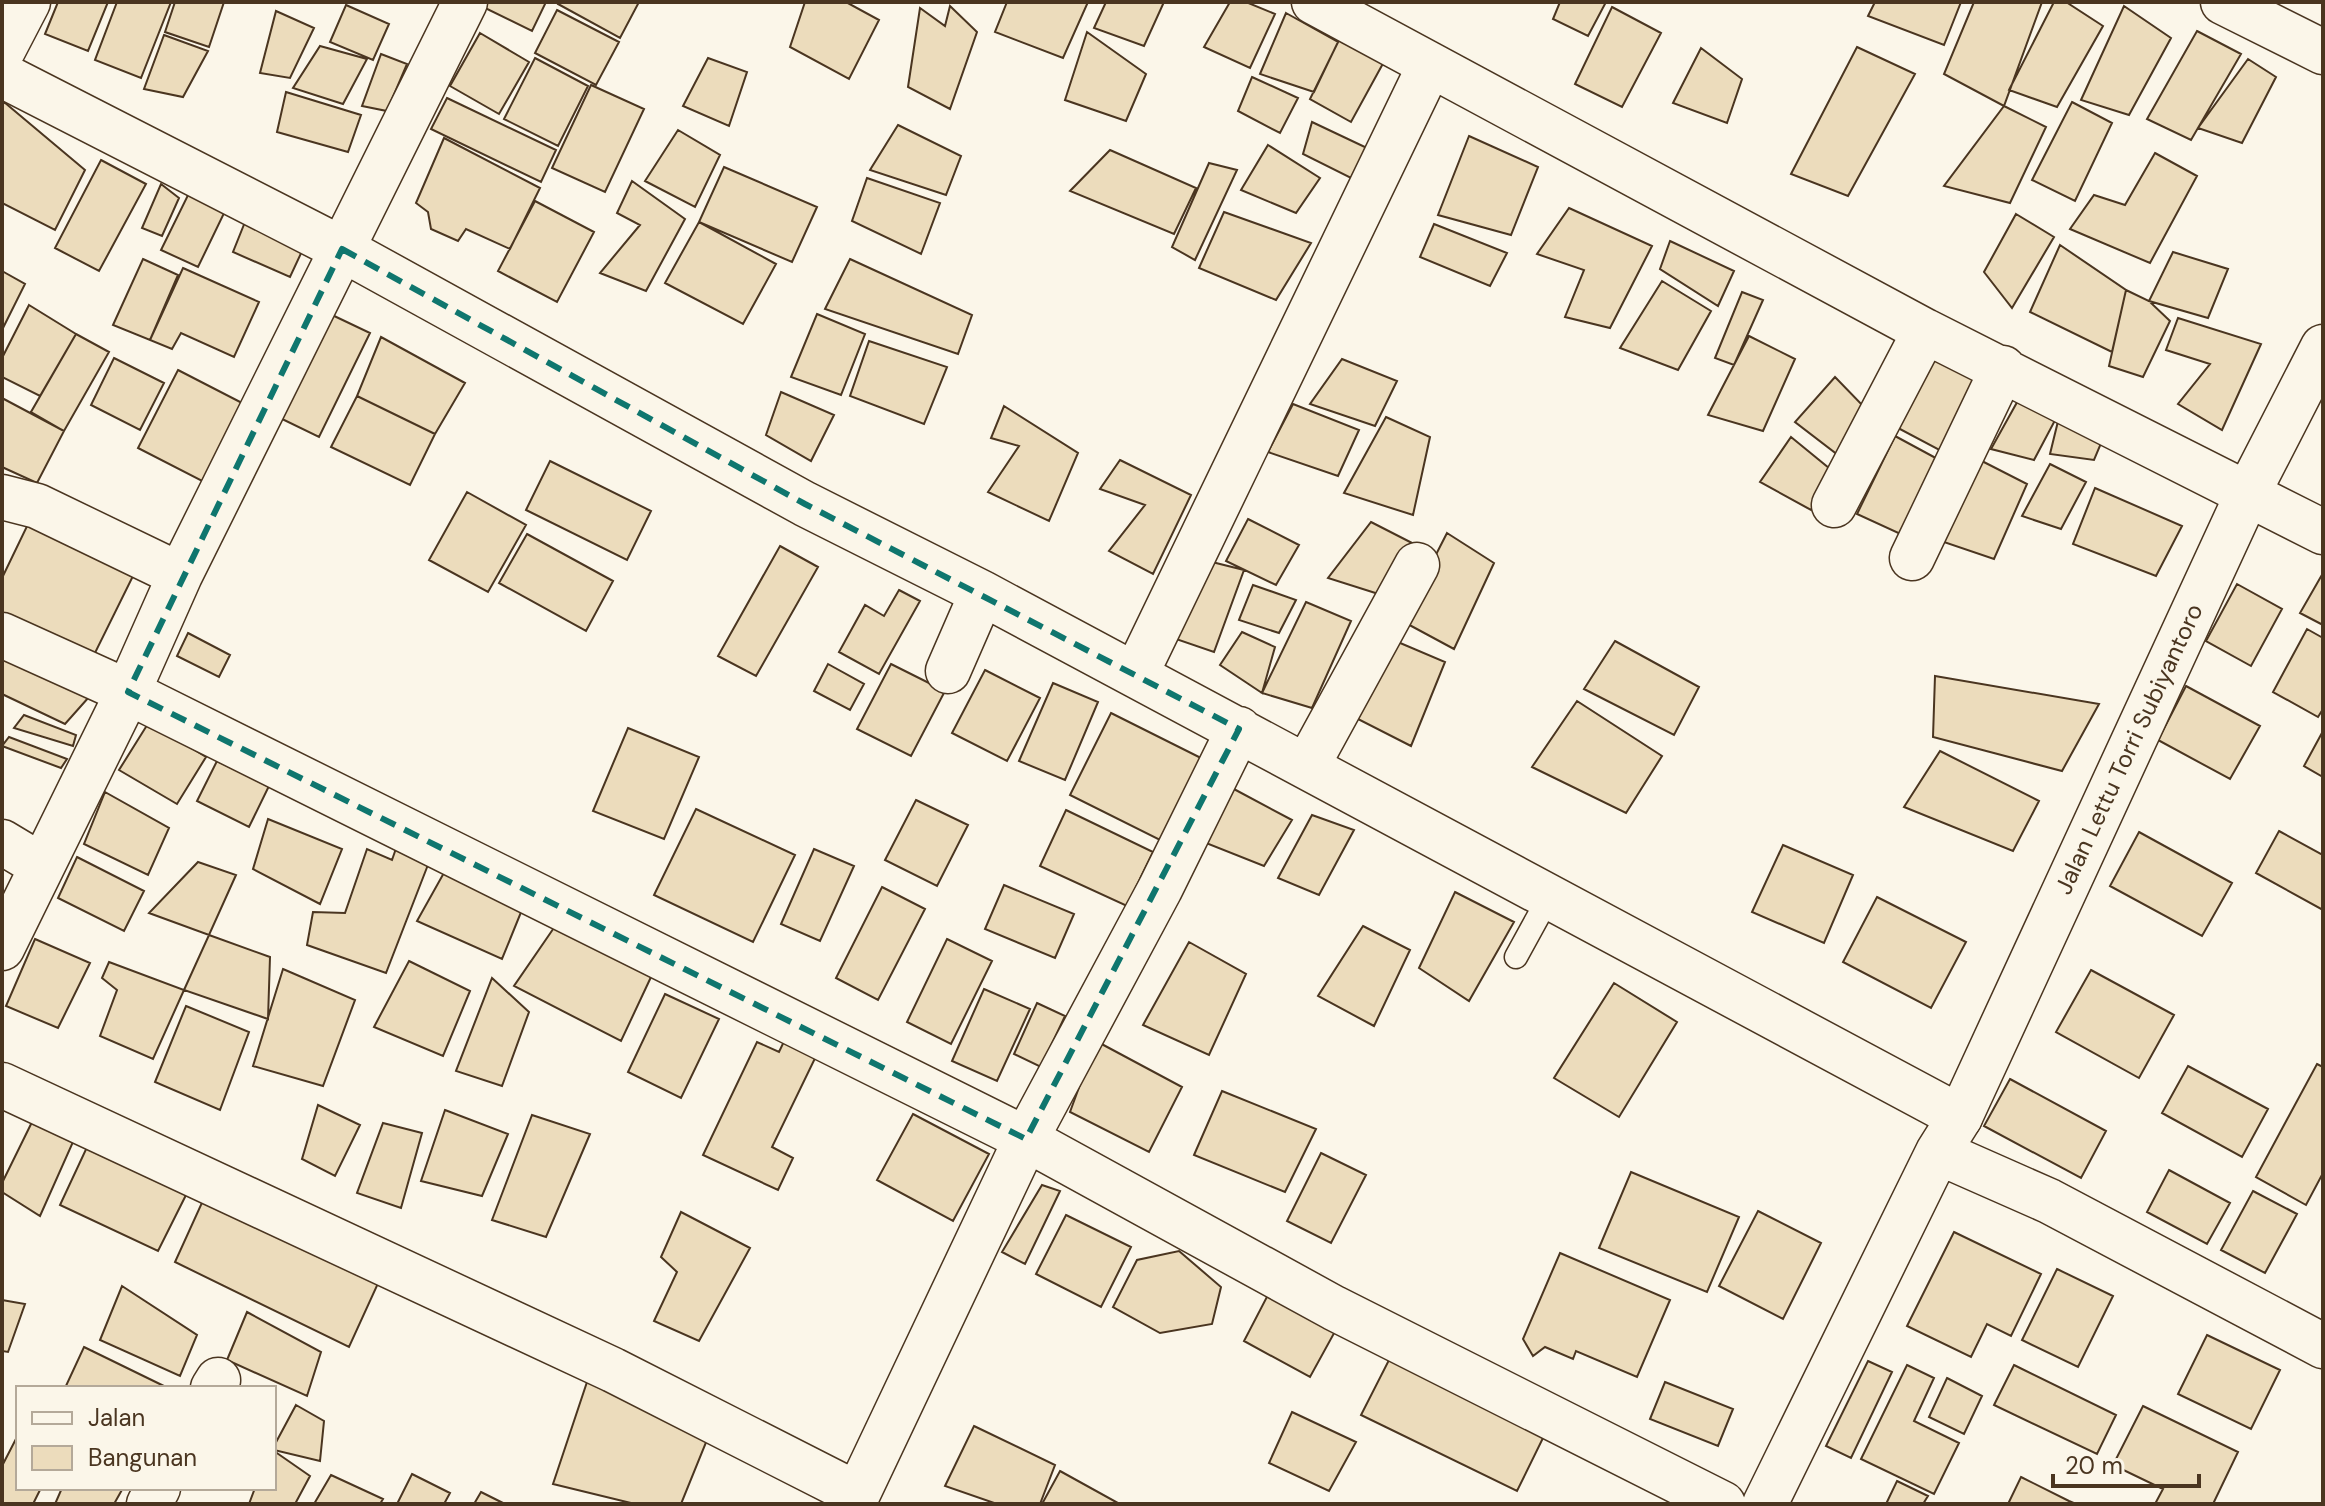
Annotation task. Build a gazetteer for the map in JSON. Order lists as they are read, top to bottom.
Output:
{
  "streets": {
    "street": ["Jalan Lettu Torri Subiyantoro"]
  },
  "legend": ["Jalan", "Bangunan"],
  "scale_bar": "20 m"
}
